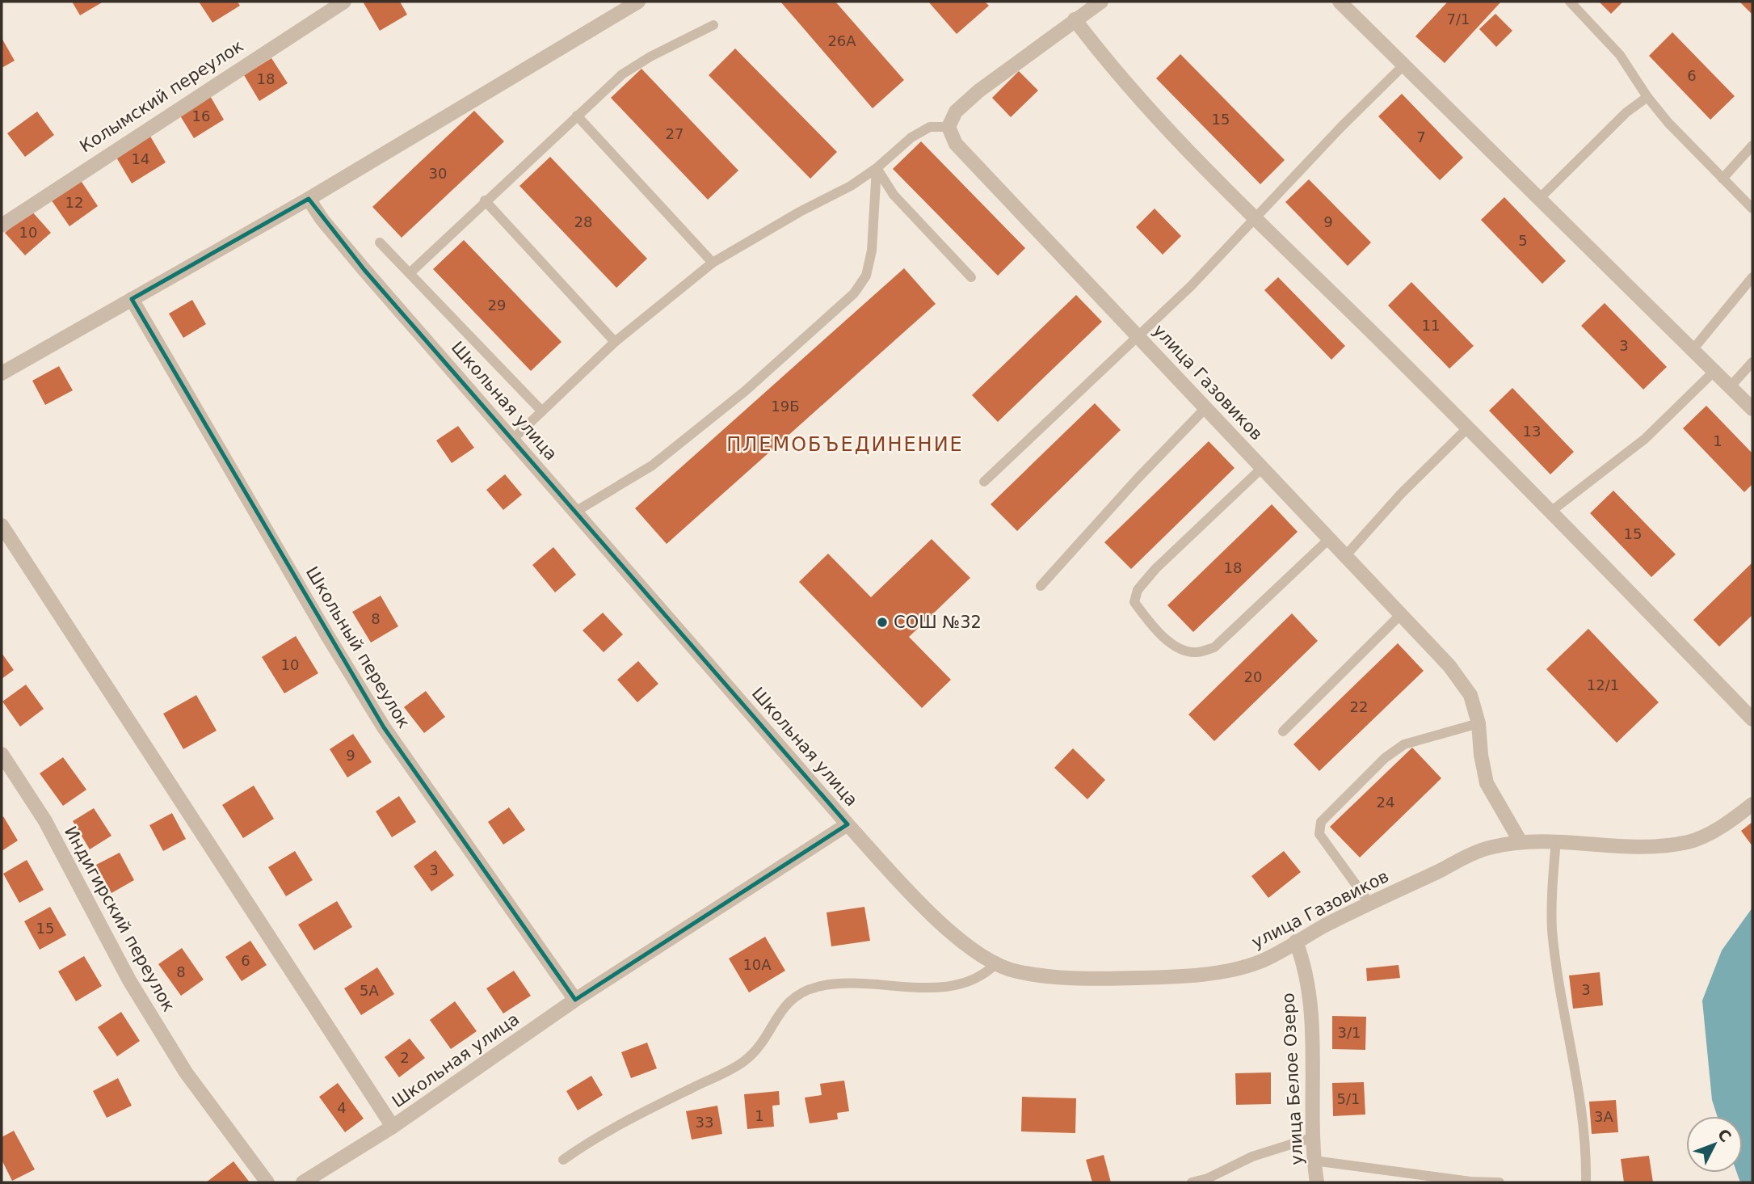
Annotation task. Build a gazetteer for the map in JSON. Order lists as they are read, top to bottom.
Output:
{
  "streets": {
    "street": [
      "Колымский переулок",
      "улица Газовиков",
      "Школьная улица",
      "Школьный переулок",
      "Индигирский переулок",
      "улица Белое Озеро"
    ]
  },
  "crossings": [
    ["улица Газовиков", "Школьная улица"],
    ["улица Газовиков", "улица Белое Озеро"],
    ["Школьная улица", "Школьный переулок"]
  ],
  "districts": ["ПЛЕМОБЪЕДИНЕНИЕ"],
  "places": ["СОШ №32"],
  "house_numbers": [
    "7/1",
    "26А",
    "6",
    "18",
    "16",
    "15",
    "27",
    "7",
    "14",
    "30",
    "12",
    "28",
    "9",
    "10",
    "5",
    "29",
    "11",
    "3",
    "19Б",
    "13",
    "1",
    "15",
    "18",
    "8",
    "10",
    "20",
    "12/1",
    "22",
    "9",
    "24",
    "3",
    "15",
    "6",
    "10А",
    "8",
    "3",
    "5А",
    "3/1",
    "2",
    "5/1",
    "4",
    "1",
    "3А",
    "33"
  ],
  "north": "top right"
}
